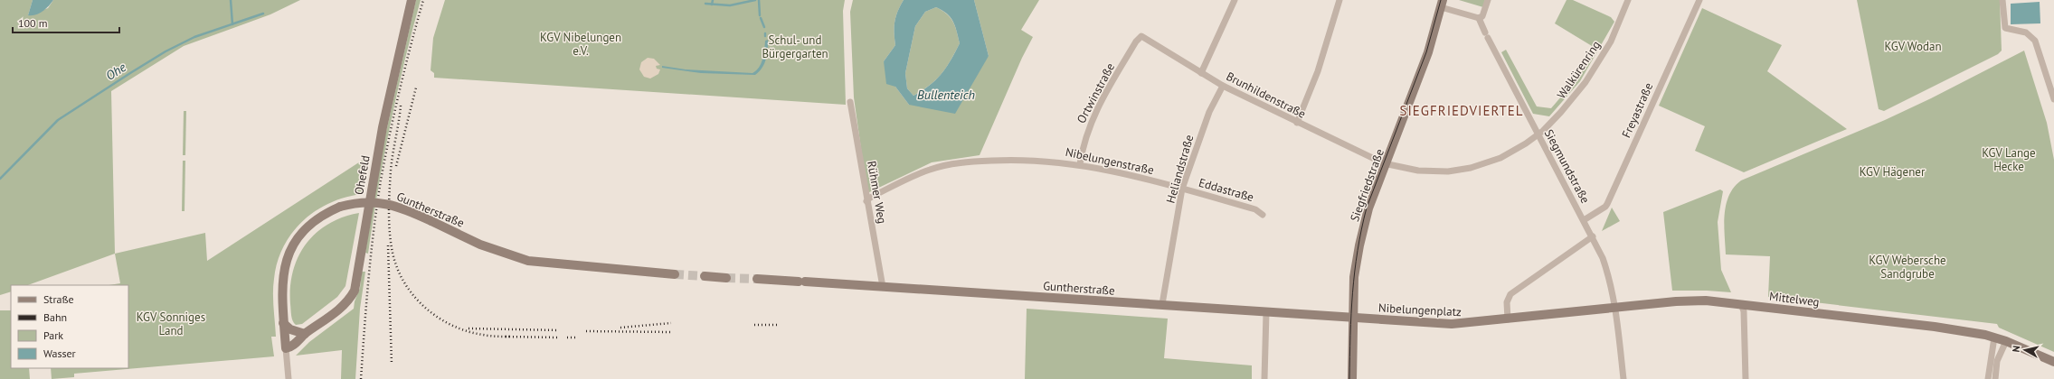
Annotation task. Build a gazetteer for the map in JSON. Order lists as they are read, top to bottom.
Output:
{
  "streets": {
    "street": [
      "Walkürenring",
      "Ortwinstraße",
      "Brunhildenstraße",
      "Freyastraße",
      "Nibelungenstraße",
      "Siegmundstraße",
      "Heliandstraße",
      "Ohefeld",
      "Siegfriedstraße",
      "Eddastraße",
      "Rühmer Weg",
      "Guntherstraße",
      "Mittelweg",
      "Nibelungenplatz"
    ]
  },
  "crossings": [
    ["Walkürenring", "Brunhildenstraße"],
    ["Walkürenring", "Siegmundstraße"],
    ["Walkürenring", "Siegfriedstraße"],
    ["Ortwinstraße", "Brunhildenstraße"],
    ["Ortwinstraße", "Nibelungenstraße"],
    ["Brunhildenstraße", "Heliandstraße"],
    ["Brunhildenstraße", "Siegfriedstraße"],
    ["Freyastraße", "Siegmundstraße"],
    ["Nibelungenstraße", "Heliandstraße"],
    ["Nibelungenstraße", "Eddastraße"],
    ["Nibelungenstraße", "Rühmer Weg"],
    ["Siegmundstraße", "Siegfriedstraße"],
    ["Siegmundstraße", "Mittelweg"],
    ["Heliandstraße", "Eddastraße"],
    ["Heliandstraße", "Guntherstraße"],
    ["Ohefeld", "Guntherstraße"],
    ["Siegfriedstraße", "Guntherstraße"],
    ["Siegfriedstraße", "Nibelungenplatz"],
    ["Rühmer Weg", "Guntherstraße"],
    ["Guntherstraße", "Nibelungenplatz"],
    ["Mittelweg", "Nibelungenplatz"]
  ],
  "districts": ["SIEGFRIEDVIERTEL"],
  "water": ["Ohe", "Bullenteich"],
  "parks": [
    "KGV Nibelungen e.V.",
    "Schul- und Bürgergarten",
    "KGV Wodan",
    "KGV Lange Hecke",
    "KGV Hägener",
    "KGV Webersche Sandgrube",
    "KGV Sonniges Land"
  ],
  "legend": [
    "Straße",
    "Bahn",
    "Park",
    "Wasser"
  ],
  "scale_bar": "100 m",
  "north": "left"
}
